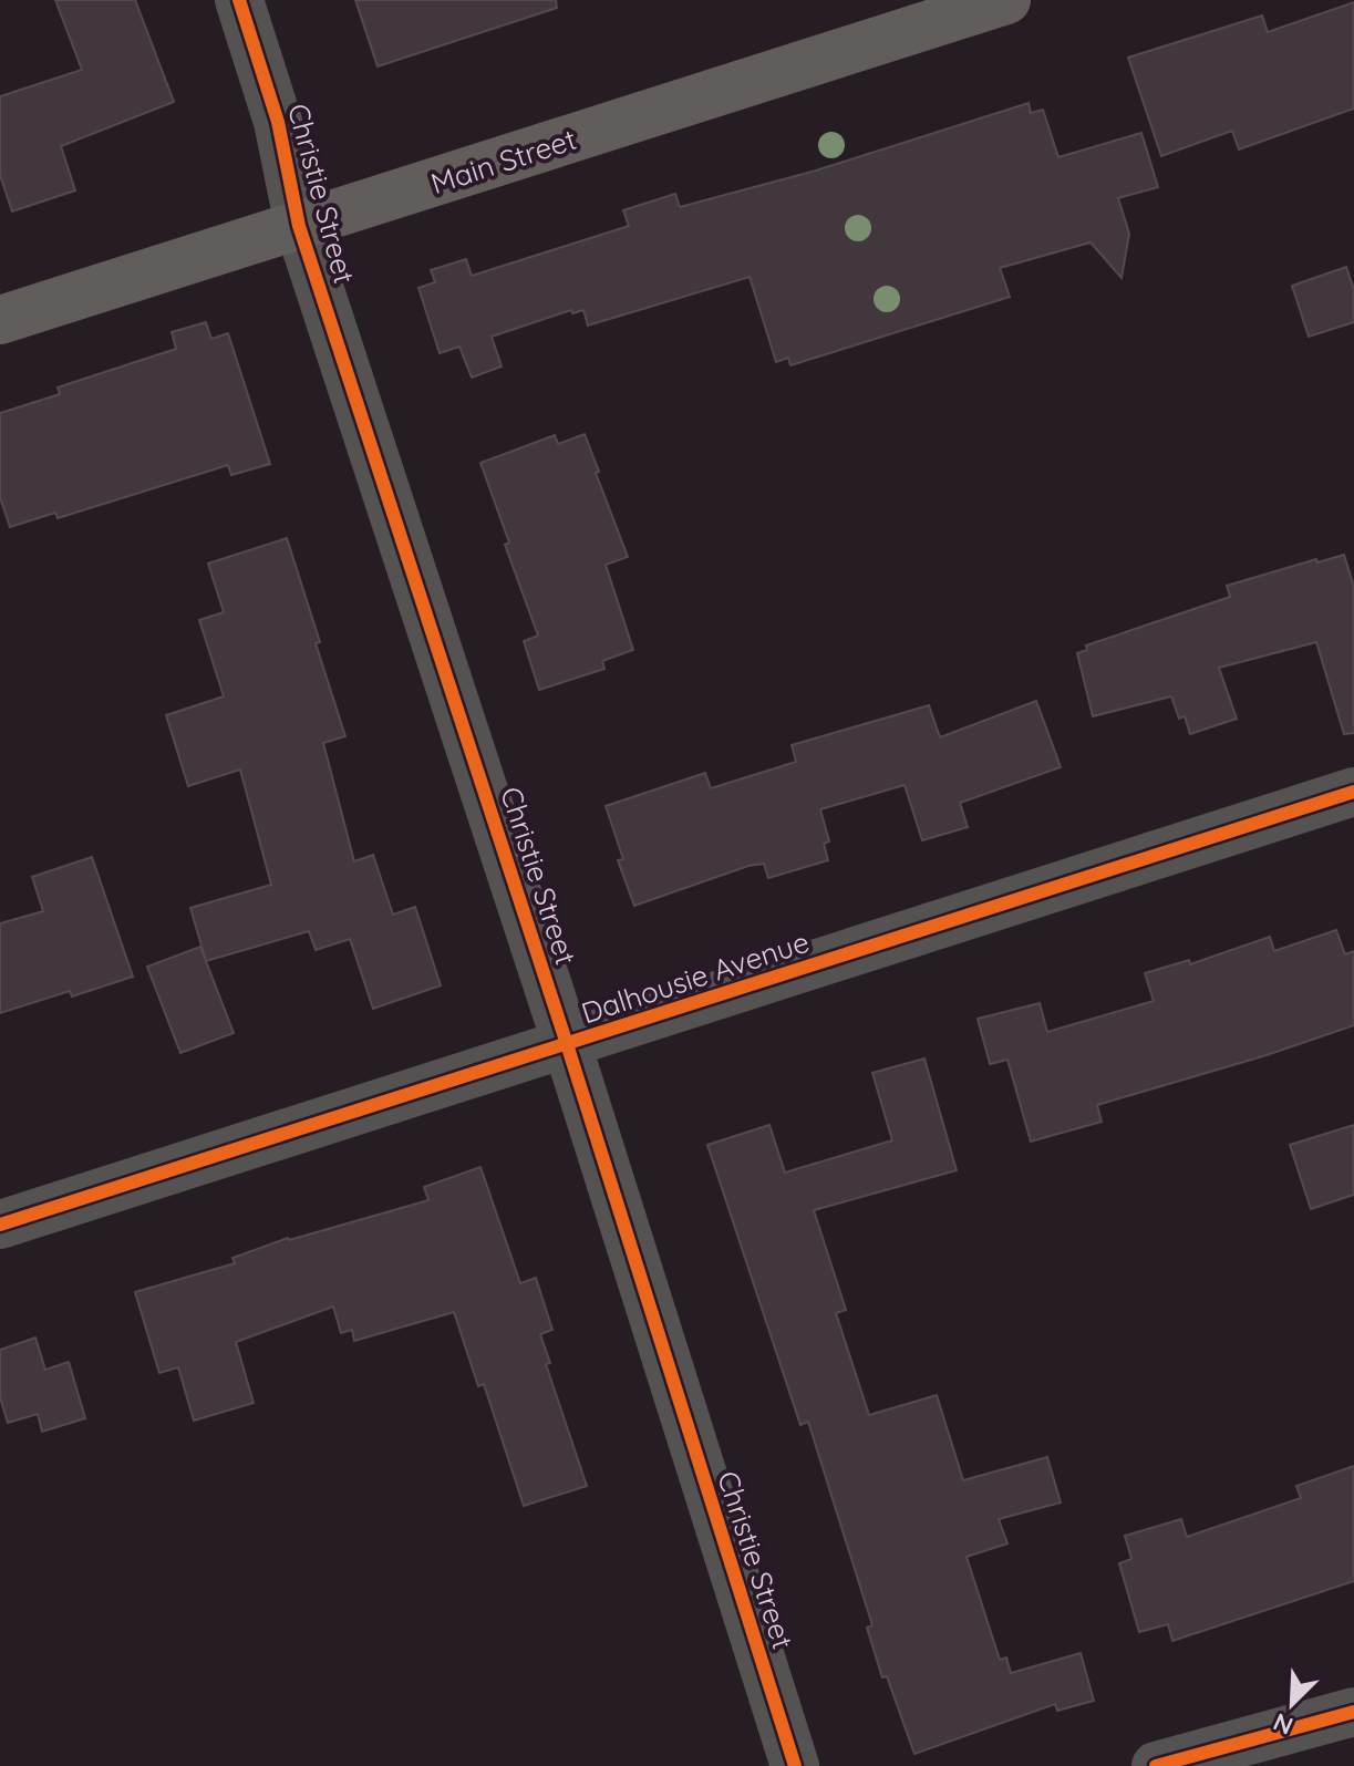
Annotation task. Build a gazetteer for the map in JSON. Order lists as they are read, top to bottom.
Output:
{
  "streets": {
    "main road": ["Main Street"],
    "street": ["Christie Street", "Dalhousie Avenue"]
  },
  "crossings": [
    ["Main Street", "Christie Street"],
    ["Christie Street", "Dalhousie Avenue"]
  ],
  "north": "bottom left"
}
